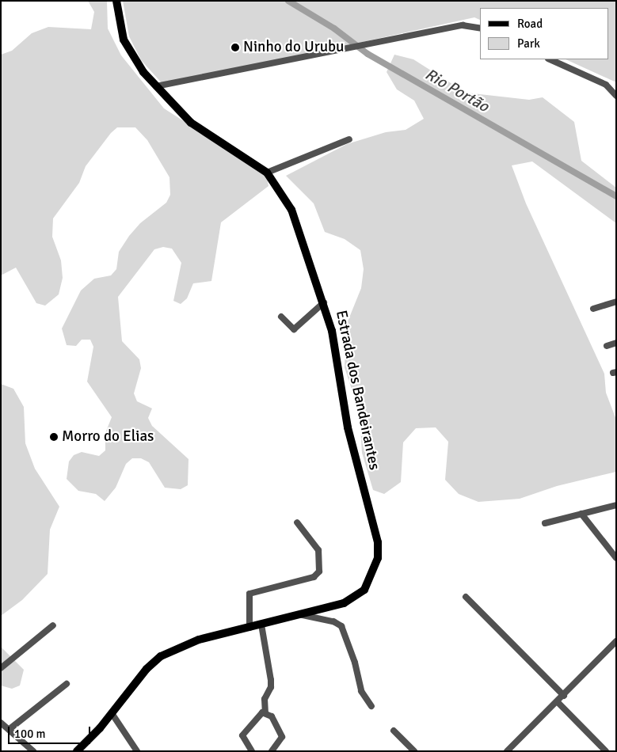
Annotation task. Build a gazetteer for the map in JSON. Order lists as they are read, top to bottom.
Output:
{
  "streets": {
    "main road": ["Estrada dos Bandeirantes"]
  },
  "water": ["Rio Portão"],
  "places": ["Ninho do Urubu", "Morro do Elias"],
  "legend": ["Road", "Park"],
  "scale_bar": "100 m"
}
